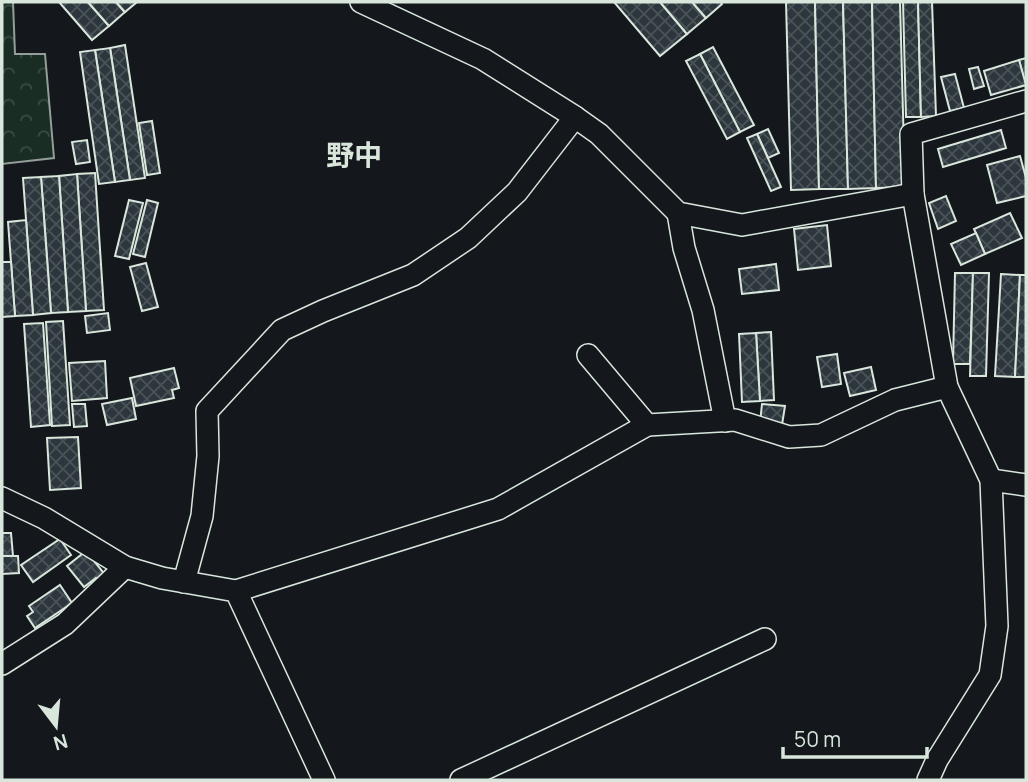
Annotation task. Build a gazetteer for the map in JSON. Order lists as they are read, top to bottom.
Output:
{
  "districts": ["野中"],
  "scale_bar": "50 m",
  "north": "bottom"
}
